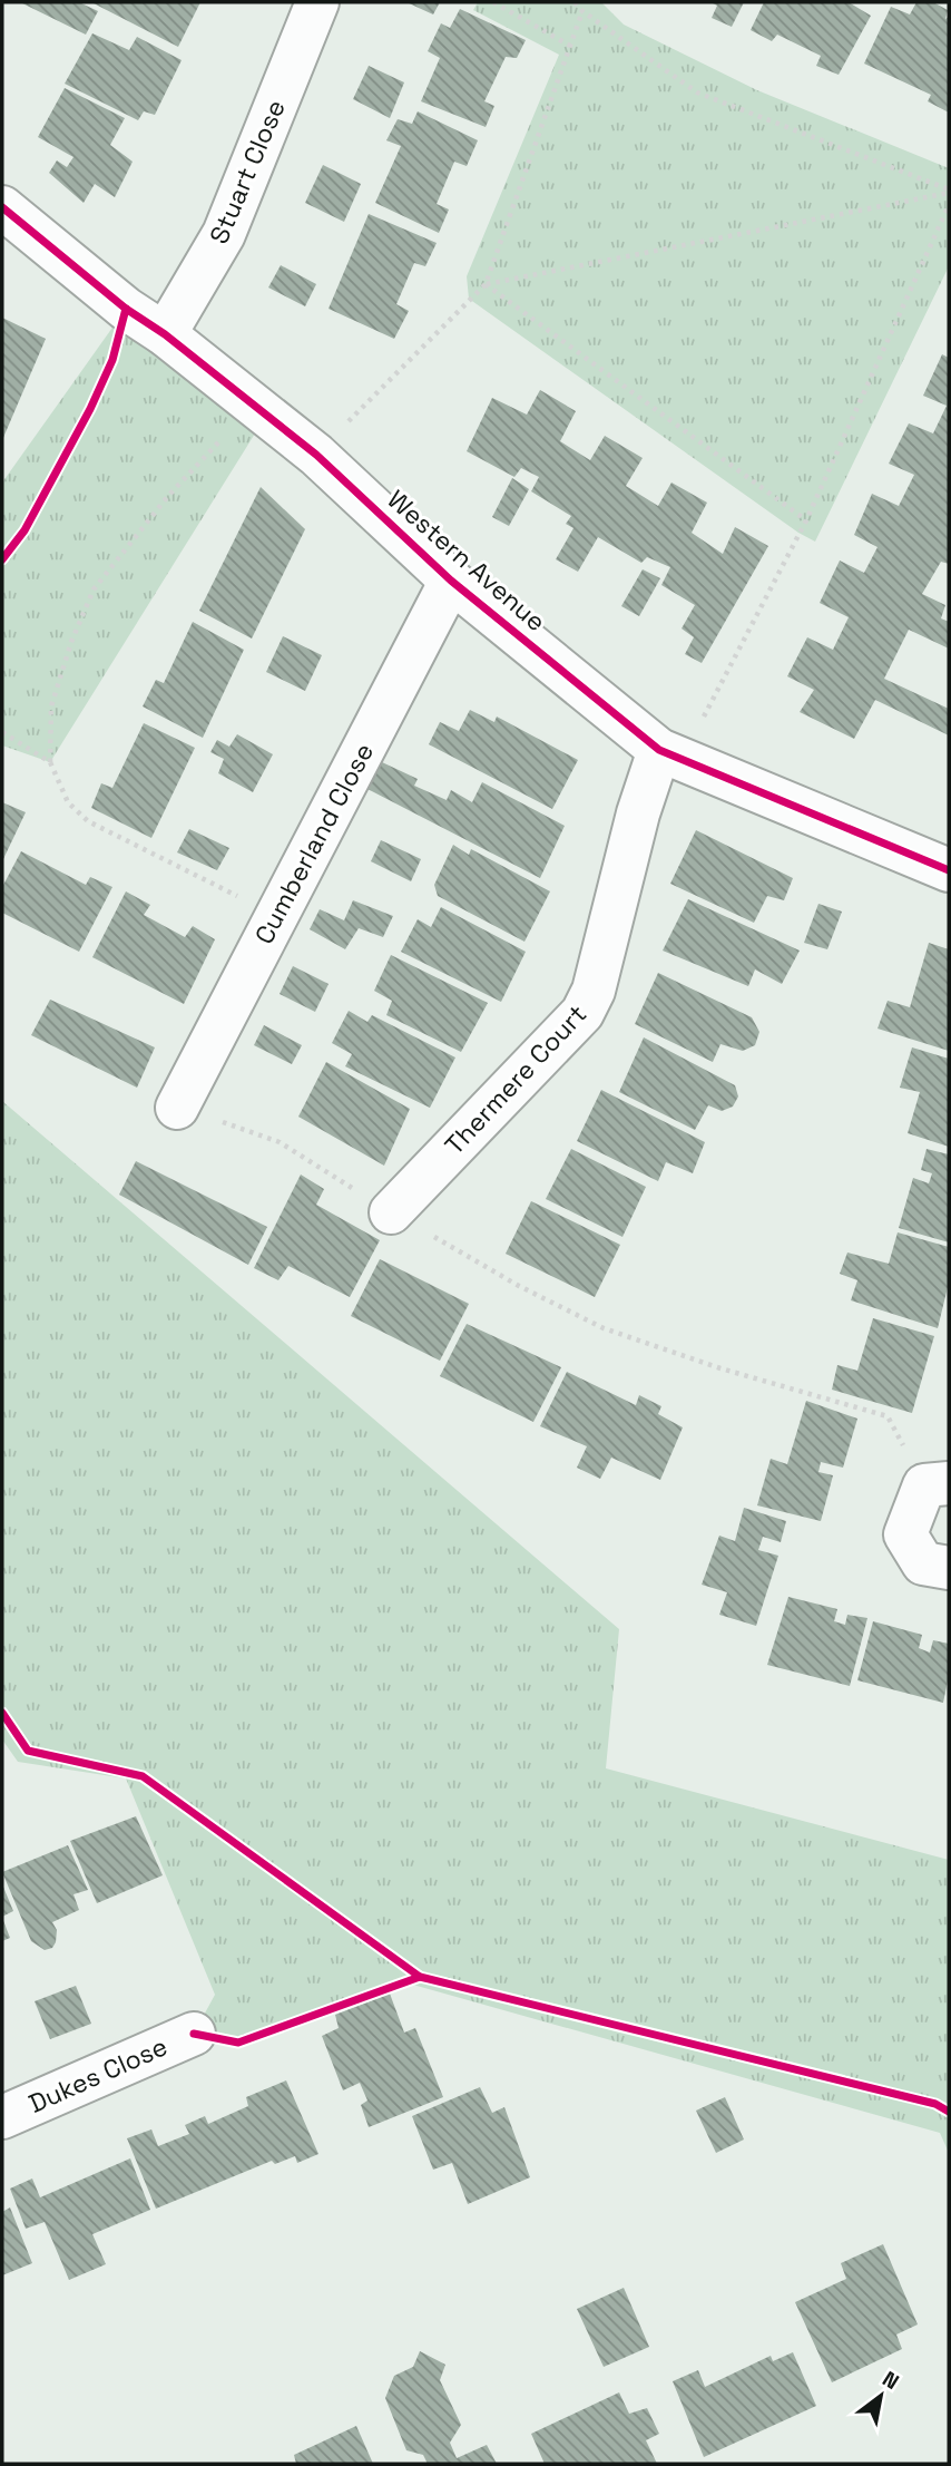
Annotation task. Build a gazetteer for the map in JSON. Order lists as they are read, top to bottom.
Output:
{
  "streets": {
    "street": [
      "Stuart Close",
      "Western Avenue",
      "Cumberland Close",
      "Thermere Court",
      "Dukes Close"
    ]
  },
  "crossings": [
    ["Stuart Close", "Western Avenue"],
    ["Western Avenue", "Cumberland Close"],
    ["Western Avenue", "Thermere Court"]
  ],
  "north": "top right"
}
